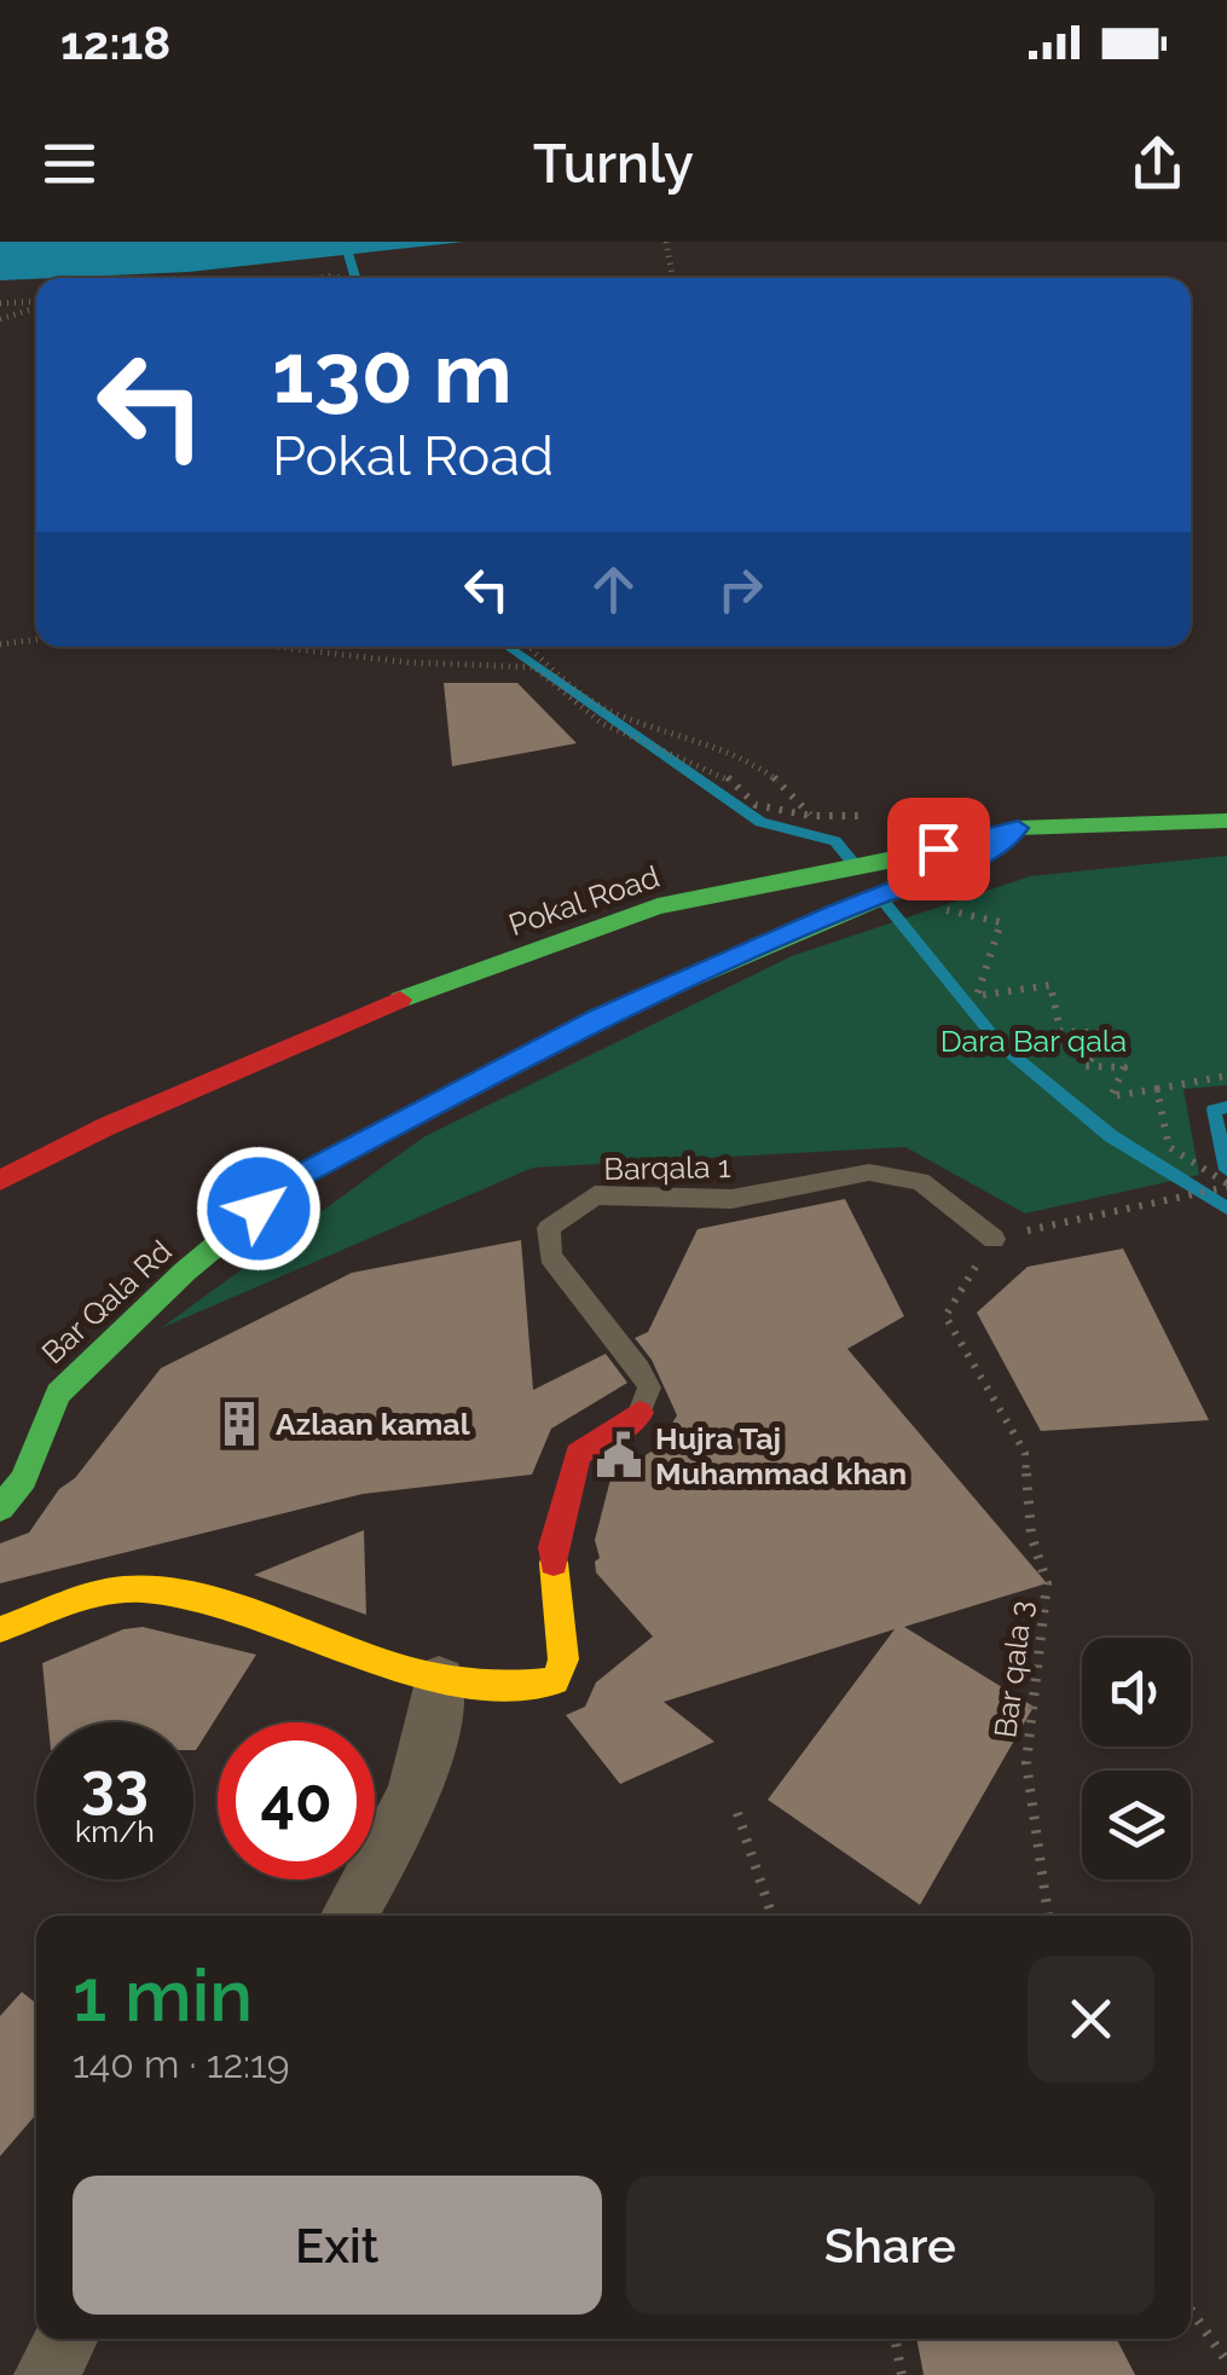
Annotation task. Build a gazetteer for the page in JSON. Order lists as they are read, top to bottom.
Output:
{
  "streets": {
    "street": ["Pokal Road", "Bar Qala Rd"],
    "lane": ["Barqala 1"],
    "path": ["Bar qala 3"]
  },
  "crossings": [
    ["Pokal Road", "Bar Qala Rd"],
    ["Barqala 1", "Bar qala 3"]
  ],
  "parks": ["Dara Bar qala"],
  "places": {
    "building": ["Azlaan kamal"],
    "public building": ["Hujra Taj Muhammad khan"]
  },
  "page": {
    "status": "12:18",
    "header": "Turnly",
    "turn": ["130 m", "Pokal Road"],
    "speed": "33 km/h",
    "limit": "40",
    "heading": ["1 min", "140 m · 12:19"],
    "buttons": ["Exit", "Share"]
  }
}
